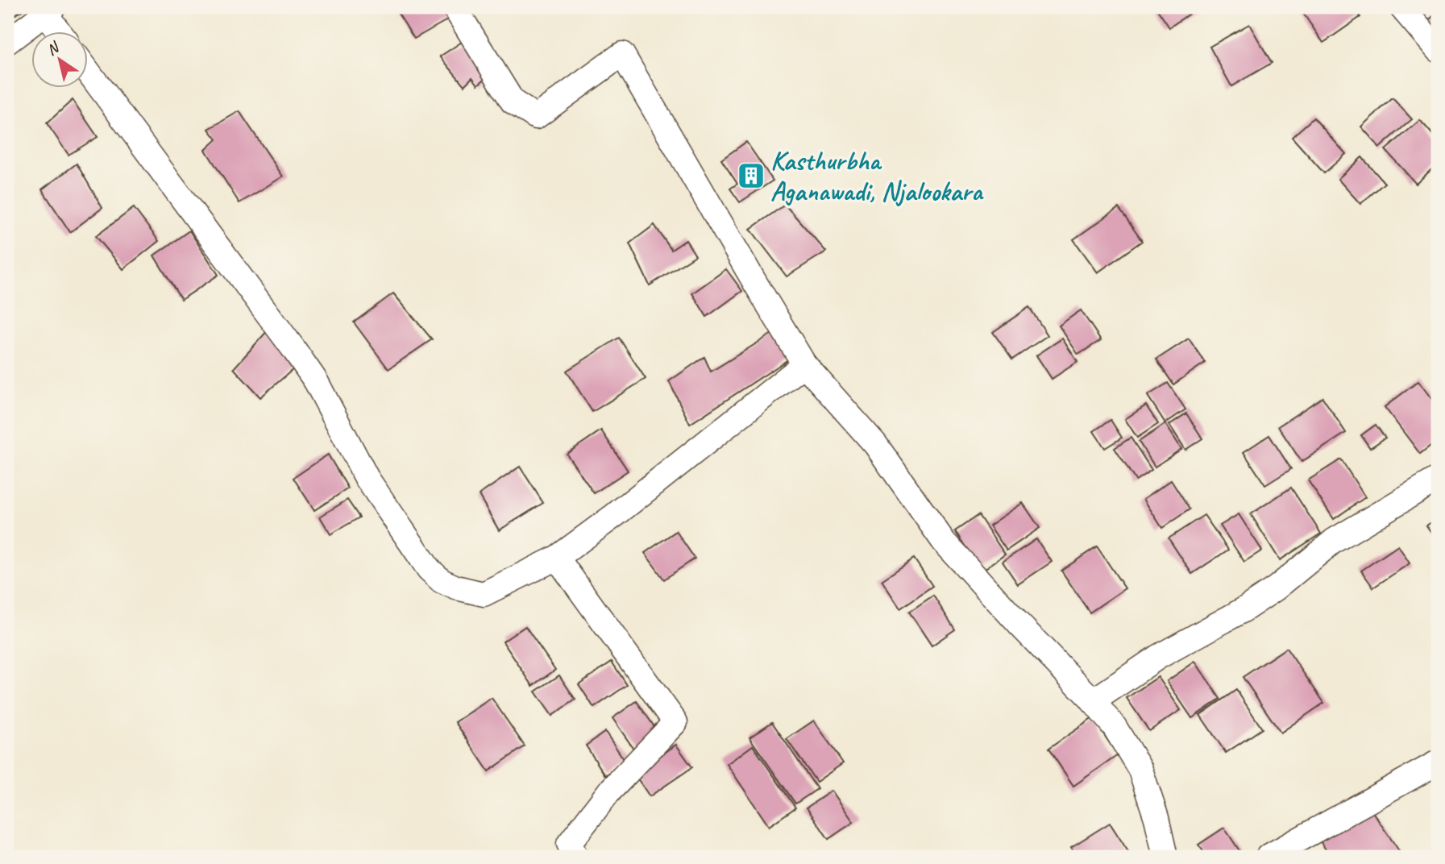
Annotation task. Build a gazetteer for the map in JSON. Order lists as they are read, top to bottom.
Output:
{
  "places": {
    "building": ["Kasthurbha Aganawadi, Njalookara"]
  },
  "north": "top left"
}
